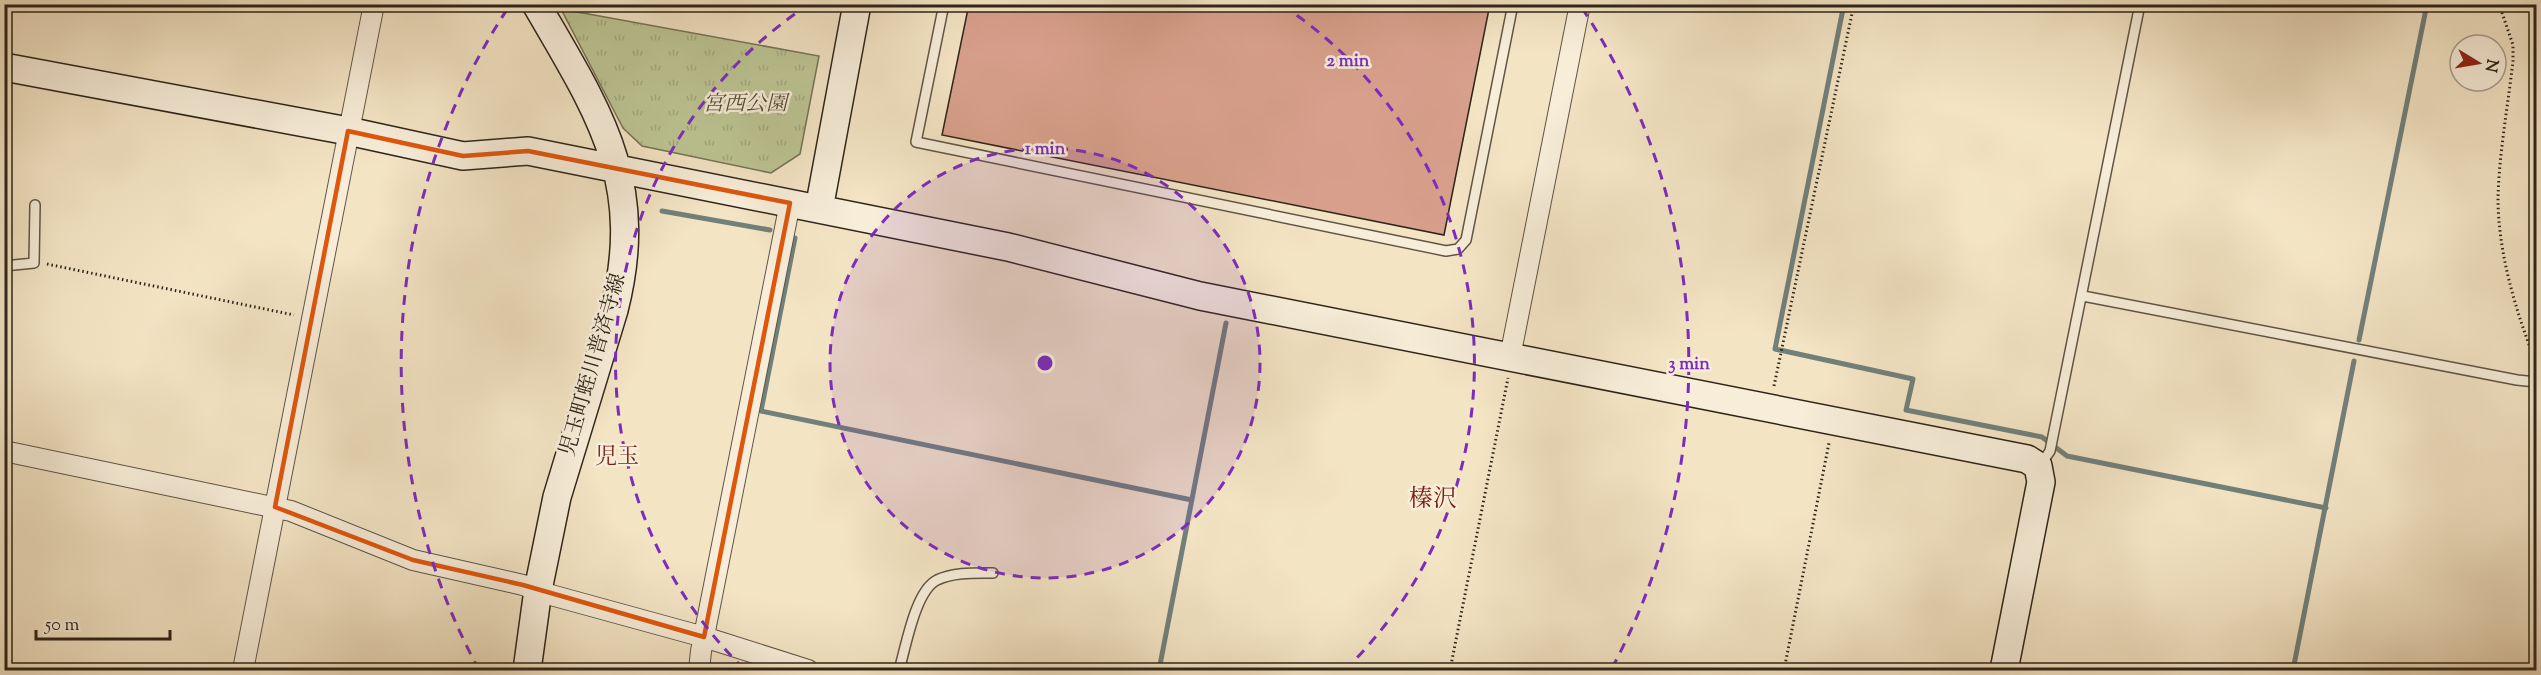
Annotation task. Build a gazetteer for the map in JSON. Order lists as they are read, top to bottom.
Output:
{
  "streets": {
    "street": ["児玉町蛭川普済寺線"]
  },
  "districts": ["児玉", "榛沢"],
  "parks": ["宮西公園"],
  "scale_bar": "50 m",
  "north": "right",
  "rings": ["2 min", "1 min", "3 min"]
}
